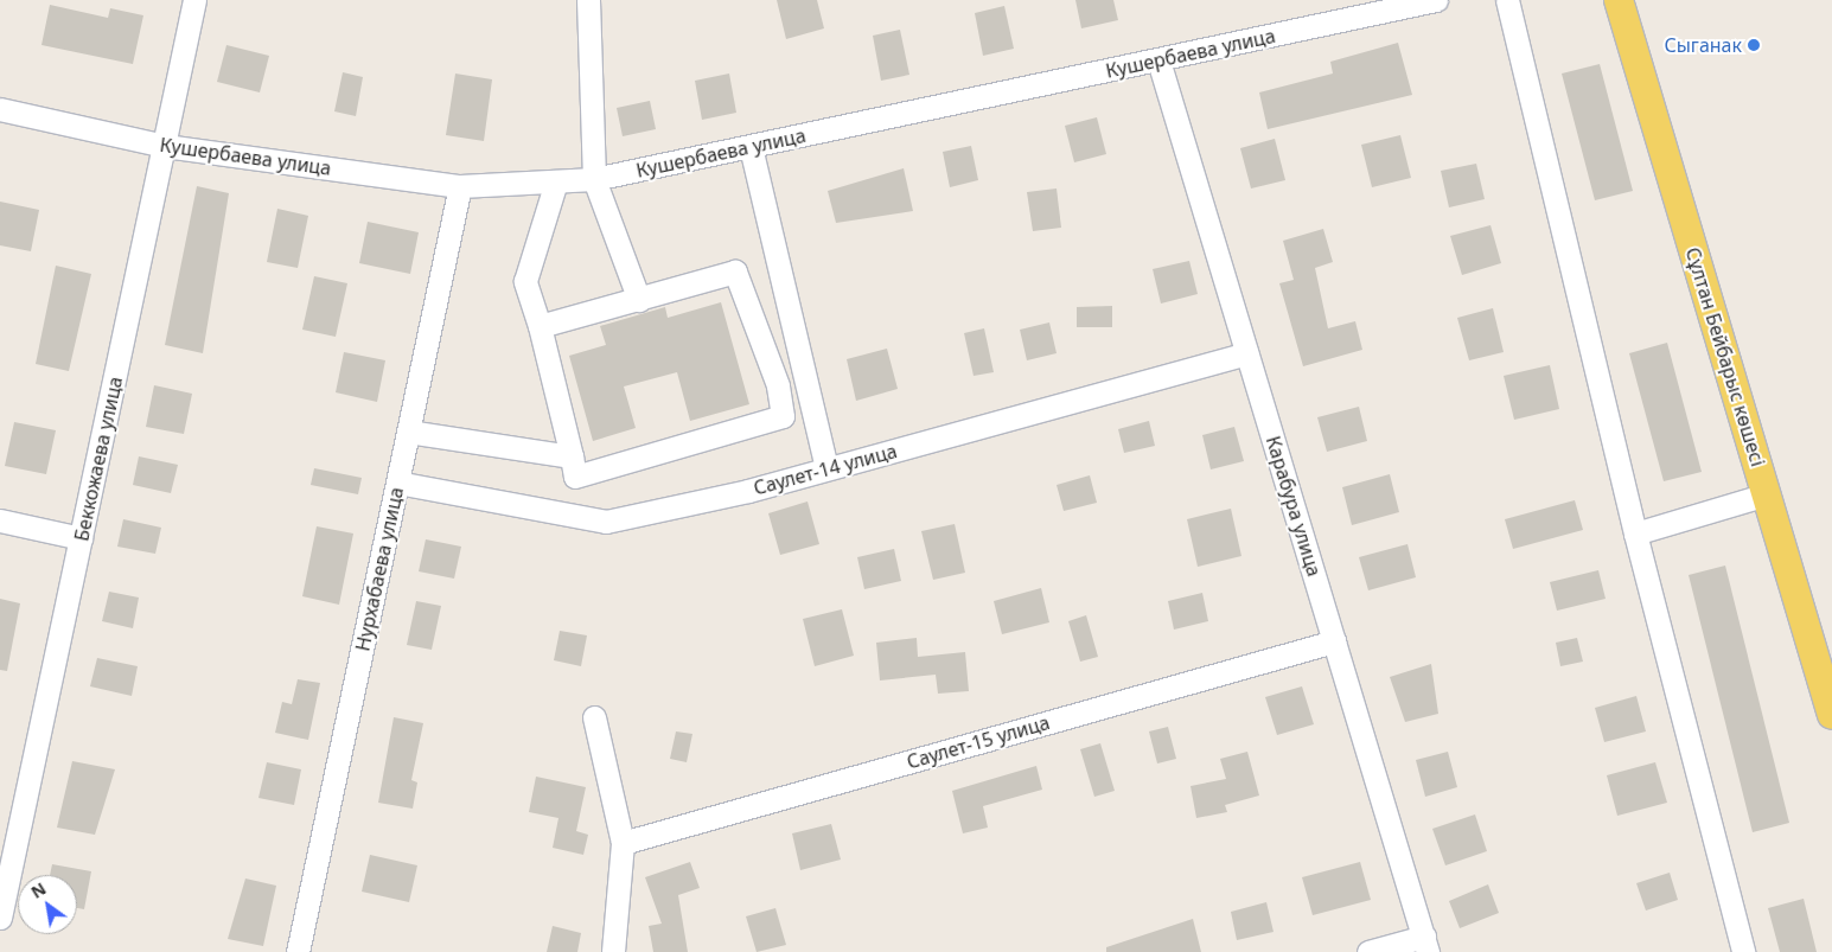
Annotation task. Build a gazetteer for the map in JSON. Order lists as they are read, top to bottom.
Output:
{
  "streets": {
    "main road": ["Сұлтан Бейбарыс көшесі"],
    "street": [
      "Кушербаева улица",
      "Беккожаева улица",
      "Саулет-14 улица",
      "Карабура улица",
      "Нурхабаева улица",
      "Саулет-15 улица"
    ]
  },
  "crossings": [
    ["Кушербаева улица", "Беккожаева улица"],
    ["Кушербаева улица", "Карабура улица"],
    ["Кушербаева улица", "Нурхабаева улица"],
    ["Саулет-14 улица", "Карабура улица"],
    ["Саулет-14 улица", "Нурхабаева улица"],
    ["Карабура улица", "Саулет-15 улица"]
  ],
  "places": ["Сыганак"],
  "north": "top left"
}
